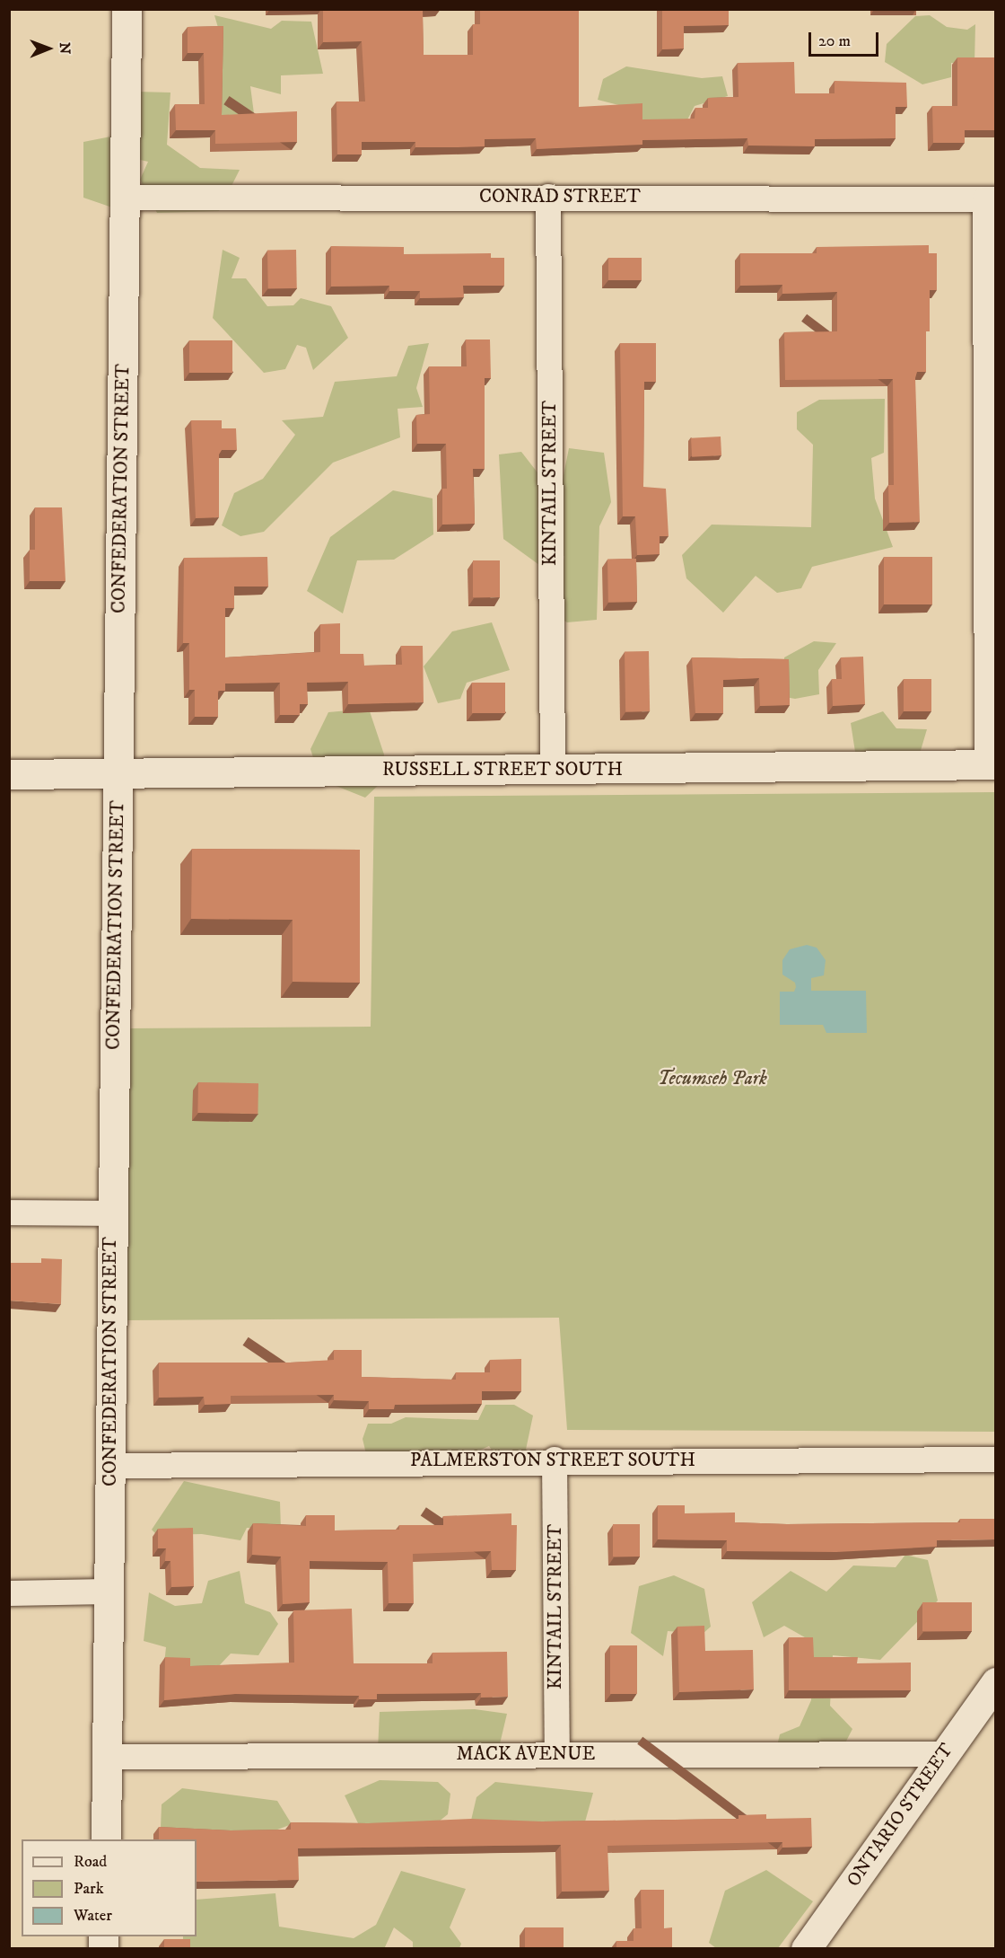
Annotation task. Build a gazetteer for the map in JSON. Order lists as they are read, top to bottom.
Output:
{
  "streets": {
    "main road": ["CONFEDERATION STREET", "RUSSELL STREET SOUTH", "ONTARIO STREET"],
    "street": [
      "CONRAD STREET",
      "KINTAIL STREET",
      "PALMERSTON STREET SOUTH",
      "MACK AVENUE"
    ]
  },
  "crossings": [
    ["CONRAD STREET", "KINTAIL STREET"],
    ["CONRAD STREET", "CONFEDERATION STREET"],
    ["KINTAIL STREET", "RUSSELL STREET SOUTH"],
    ["KINTAIL STREET", "PALMERSTON STREET SOUTH"],
    ["KINTAIL STREET", "MACK AVENUE"],
    ["CONFEDERATION STREET", "RUSSELL STREET SOUTH"],
    ["CONFEDERATION STREET", "PALMERSTON STREET SOUTH"],
    ["CONFEDERATION STREET", "MACK AVENUE"],
    ["MACK AVENUE", "ONTARIO STREET"]
  ],
  "parks": ["Tecumseh Park"],
  "legend": ["Road", "Park", "Water"],
  "scale_bar": "20 m",
  "north": "right"
}
